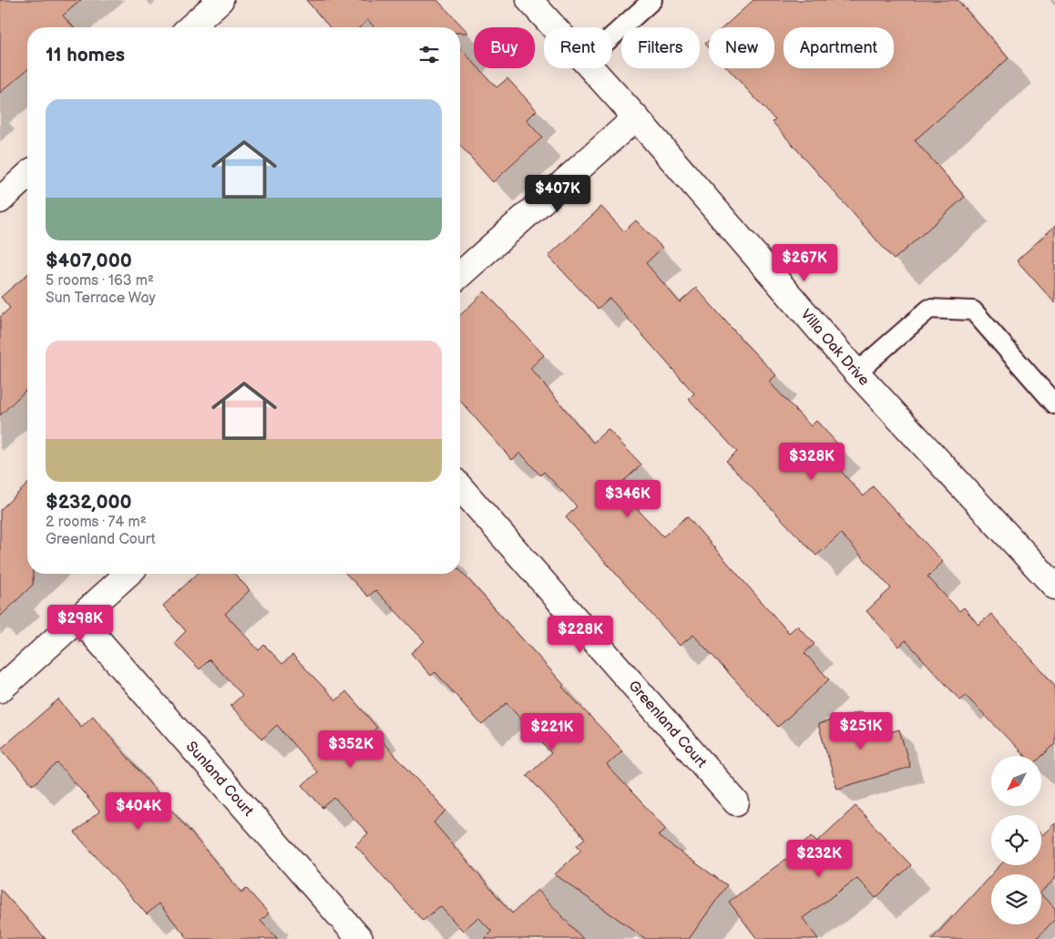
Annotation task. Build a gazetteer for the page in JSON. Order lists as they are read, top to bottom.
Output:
{
  "streets": {
    "street": ["Villa Oak Drive", "Greenland Court", "Sunland Court"]
  },
  "north": "bottom left",
  "page": {
    "chip": [
      "Buy",
      "Rent",
      "Filters",
      "New",
      "Apartment"
    ],
    "heading": "11 homes",
    "list": [
      {
        "name": "$407,000",
        "note": "5 rooms · 163 m² · Sun Terrace Way"
      },
      {
        "name": "$232,000",
        "note": "2 rooms · 74 m² · Greenland Court"
      }
    ],
    "price": [
      "$407K",
      "$267K",
      "$328K",
      "$346K",
      "$298K",
      "$228K",
      "$251K",
      "$221K",
      "$352K",
      "$404K",
      "$232K"
    ]
  }
}
